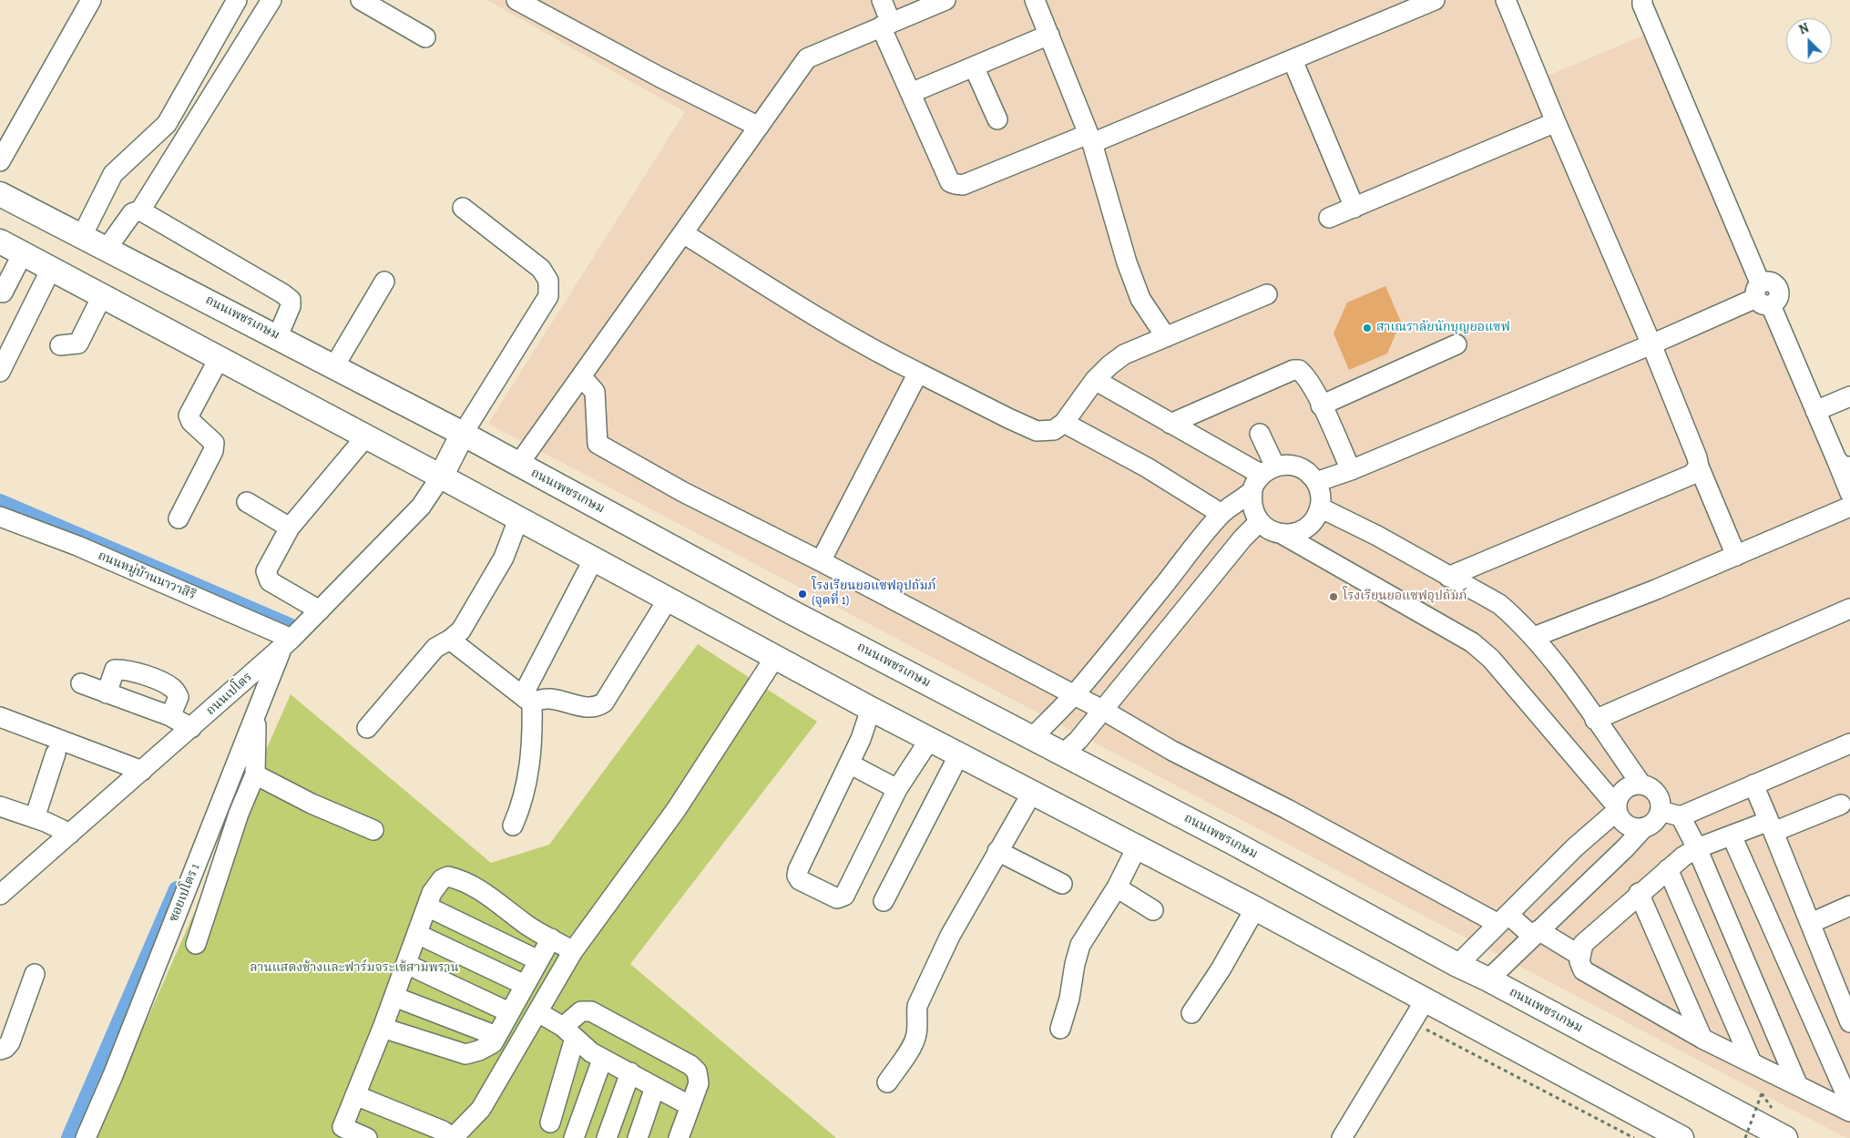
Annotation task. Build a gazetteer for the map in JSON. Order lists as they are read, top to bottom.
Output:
{
  "streets": {
    "main road": ["ถนนเพชรเกษม"],
    "street": ["ถนนหมู่บ้านนาวาสิริ", "ถนนเปโตร", "ซอยเปโตร 1"]
  },
  "crossings": [
    ["ถนนหมู่บ้านนาวาสิริ", "ถนนเปโตร"],
    ["ถนนหมู่บ้านนาวาสิริ", "ซอยเปโตร 1"],
    ["ถนนเปโตร", "ซอยเปโตร 1"]
  ],
  "parks": ["ลานแสดงช้างและฟาร์มจระเข้สามพราน"],
  "places": ["สาเณราลัยนักบุญยอแซฟ", "โรงเรียนยอแซฟอุปถัมภ์ (จุดที่ 1)", "โรงเรียนยอแซฟอุปถัมภ์"],
  "north": "top left"
}
